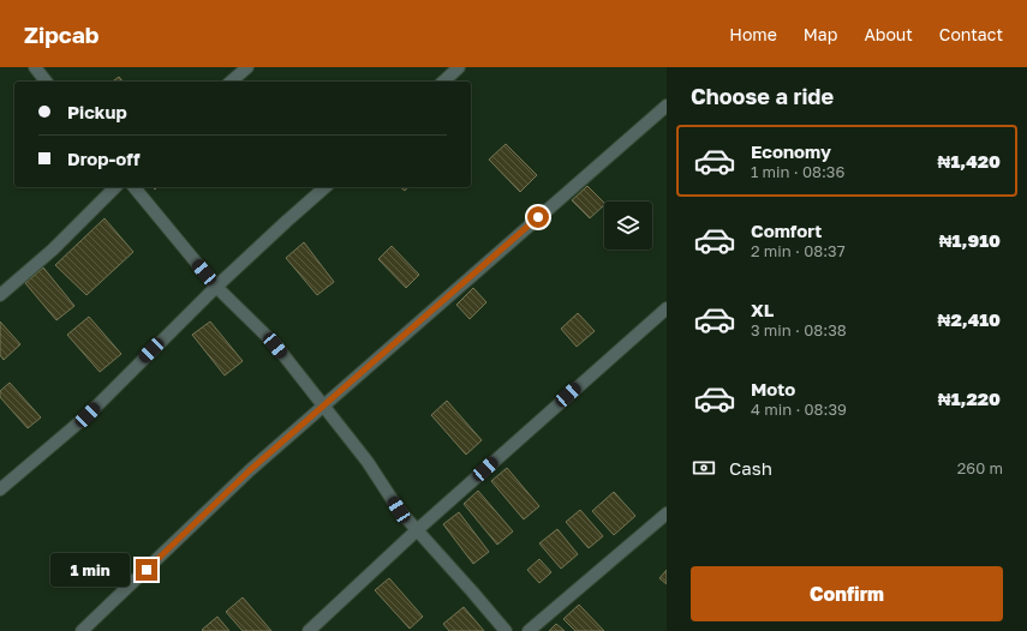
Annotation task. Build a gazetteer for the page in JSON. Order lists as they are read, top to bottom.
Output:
{
  "page": {
    "header": "Zipcab",
    "nav": [
      "Home",
      "Map",
      "About",
      "Contact"
    ],
    "heading": "Choose a ride",
    "banner": ["Pickup", "Drop-off"],
    "list": [
      {
        "name": "Economy",
        "note": "1 min · 08:36",
        "value": "₦1,420"
      },
      {
        "name": "Comfort",
        "note": "2 min · 08:37",
        "value": "₦1,910"
      },
      {
        "name": "XL",
        "note": "3 min · 08:38",
        "value": "₦2,410"
      },
      {
        "name": "Moto",
        "note": "4 min · 08:39",
        "value": "₦1,220"
      }
    ],
    "pay": ["Cash", "260 m"],
    "bubble": "1 min",
    "buttons": "Confirm"
  }
}
